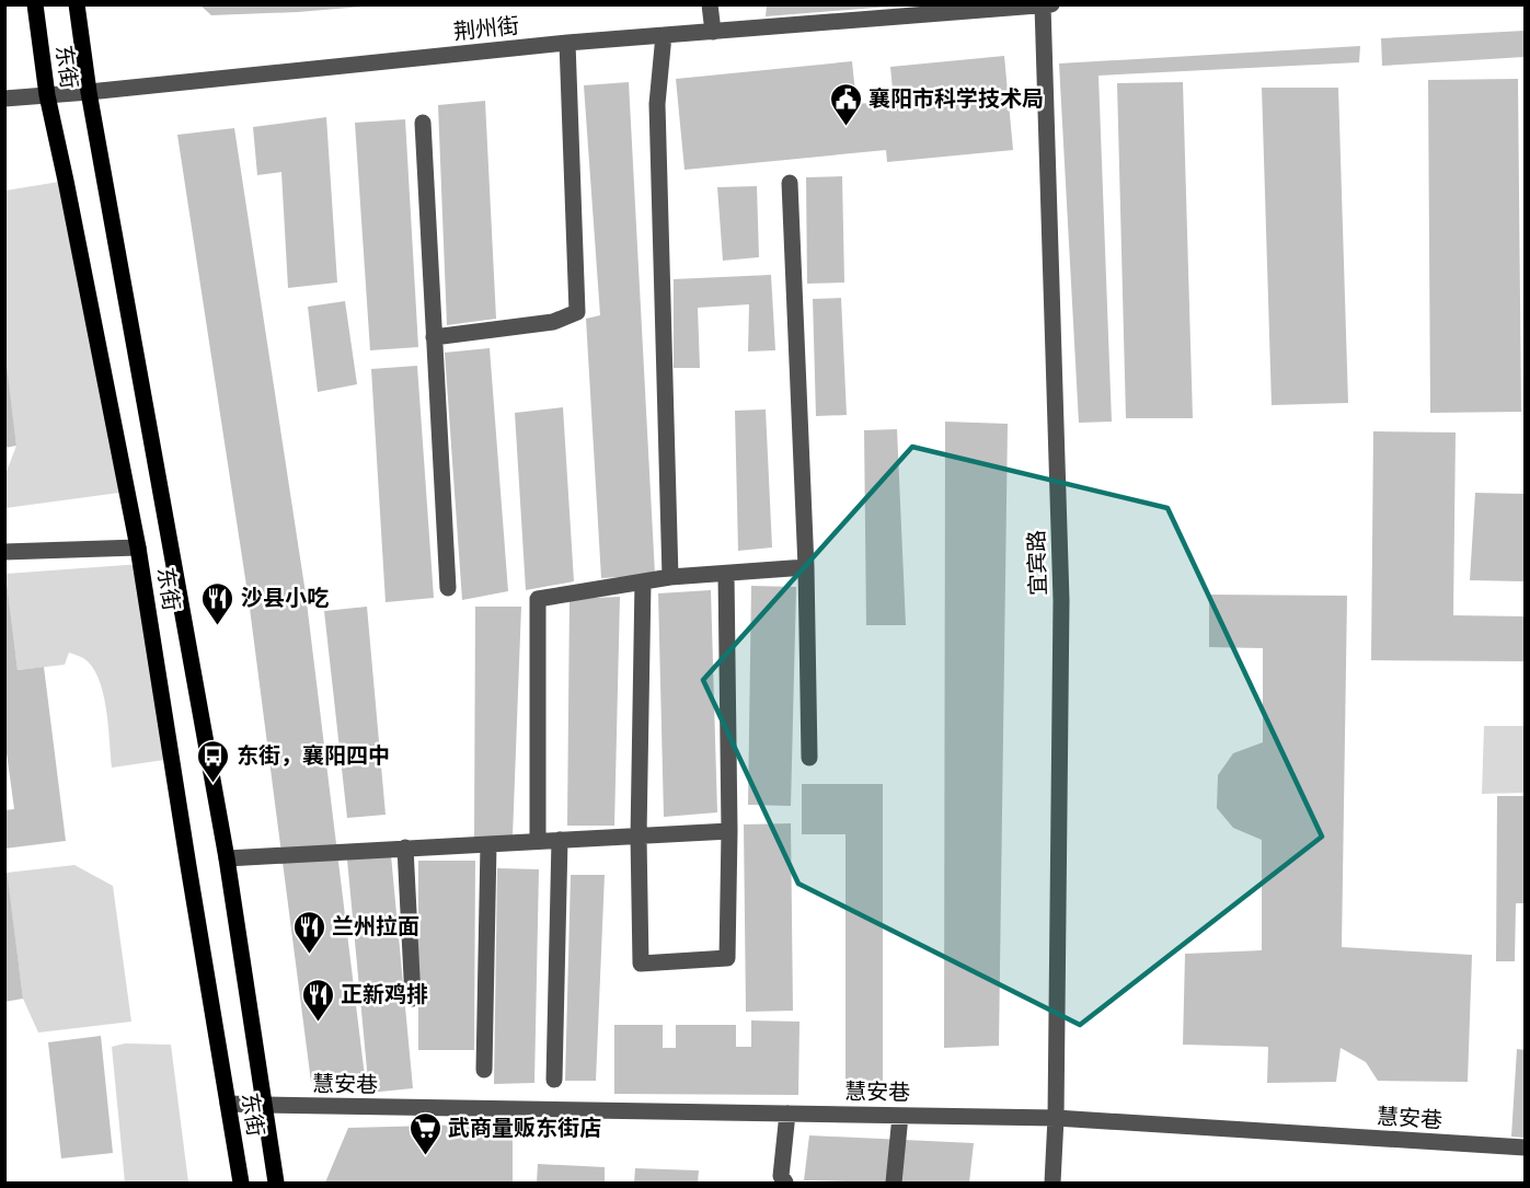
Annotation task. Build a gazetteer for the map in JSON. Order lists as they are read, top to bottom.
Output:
{
  "streets": {
    "main road": ["东街"],
    "street": ["荆州街", "宜宾路", "慧安巷"]
  },
  "crossings": [
    ["荆州街", "东街"],
    ["荆州街", "宜宾路"],
    ["东街", "慧安巷"],
    ["宜宾路", "慧安巷"]
  ],
  "places": {
    "public building": ["襄阳市科学技术局"],
    "restaurant": ["沙县小吃", "兰州拉面", "正新鸡排"],
    "bus stop": ["东街，襄阳四中"],
    "supermarket": ["武商量贩东街店"]
  }
}
